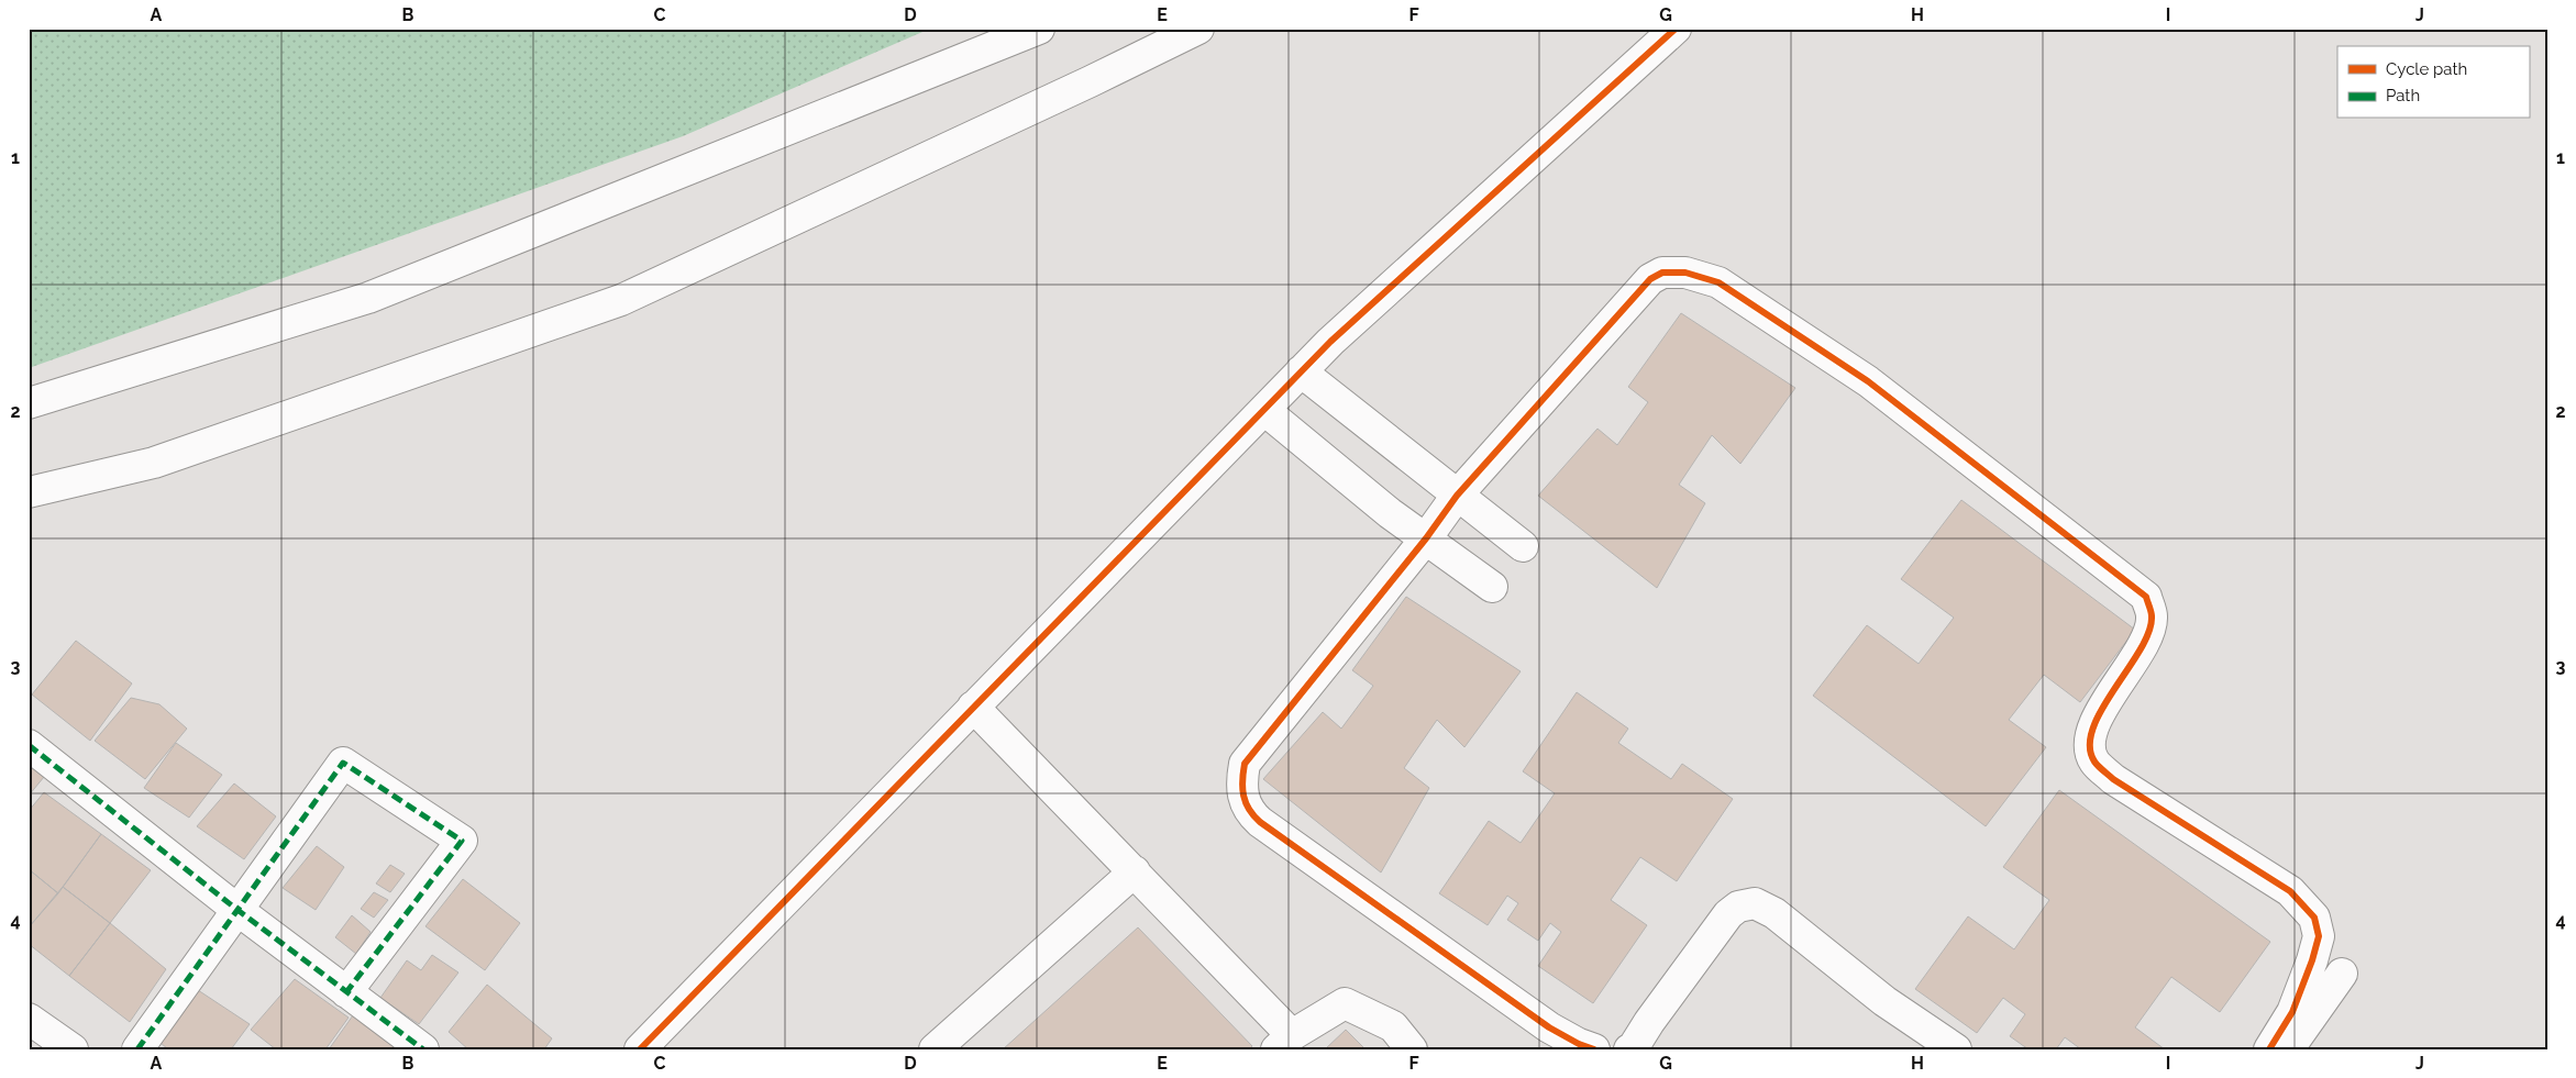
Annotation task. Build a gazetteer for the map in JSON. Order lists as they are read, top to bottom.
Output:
{
  "legend": ["Cycle path", "Path"],
  "grid": {
    "columns": [
      "A",
      "B",
      "C",
      "D",
      "E",
      "F",
      "G",
      "H",
      "I",
      "J"
    ],
    "rows": [
      "1",
      "2",
      "3",
      "4"
    ]
  }
}
